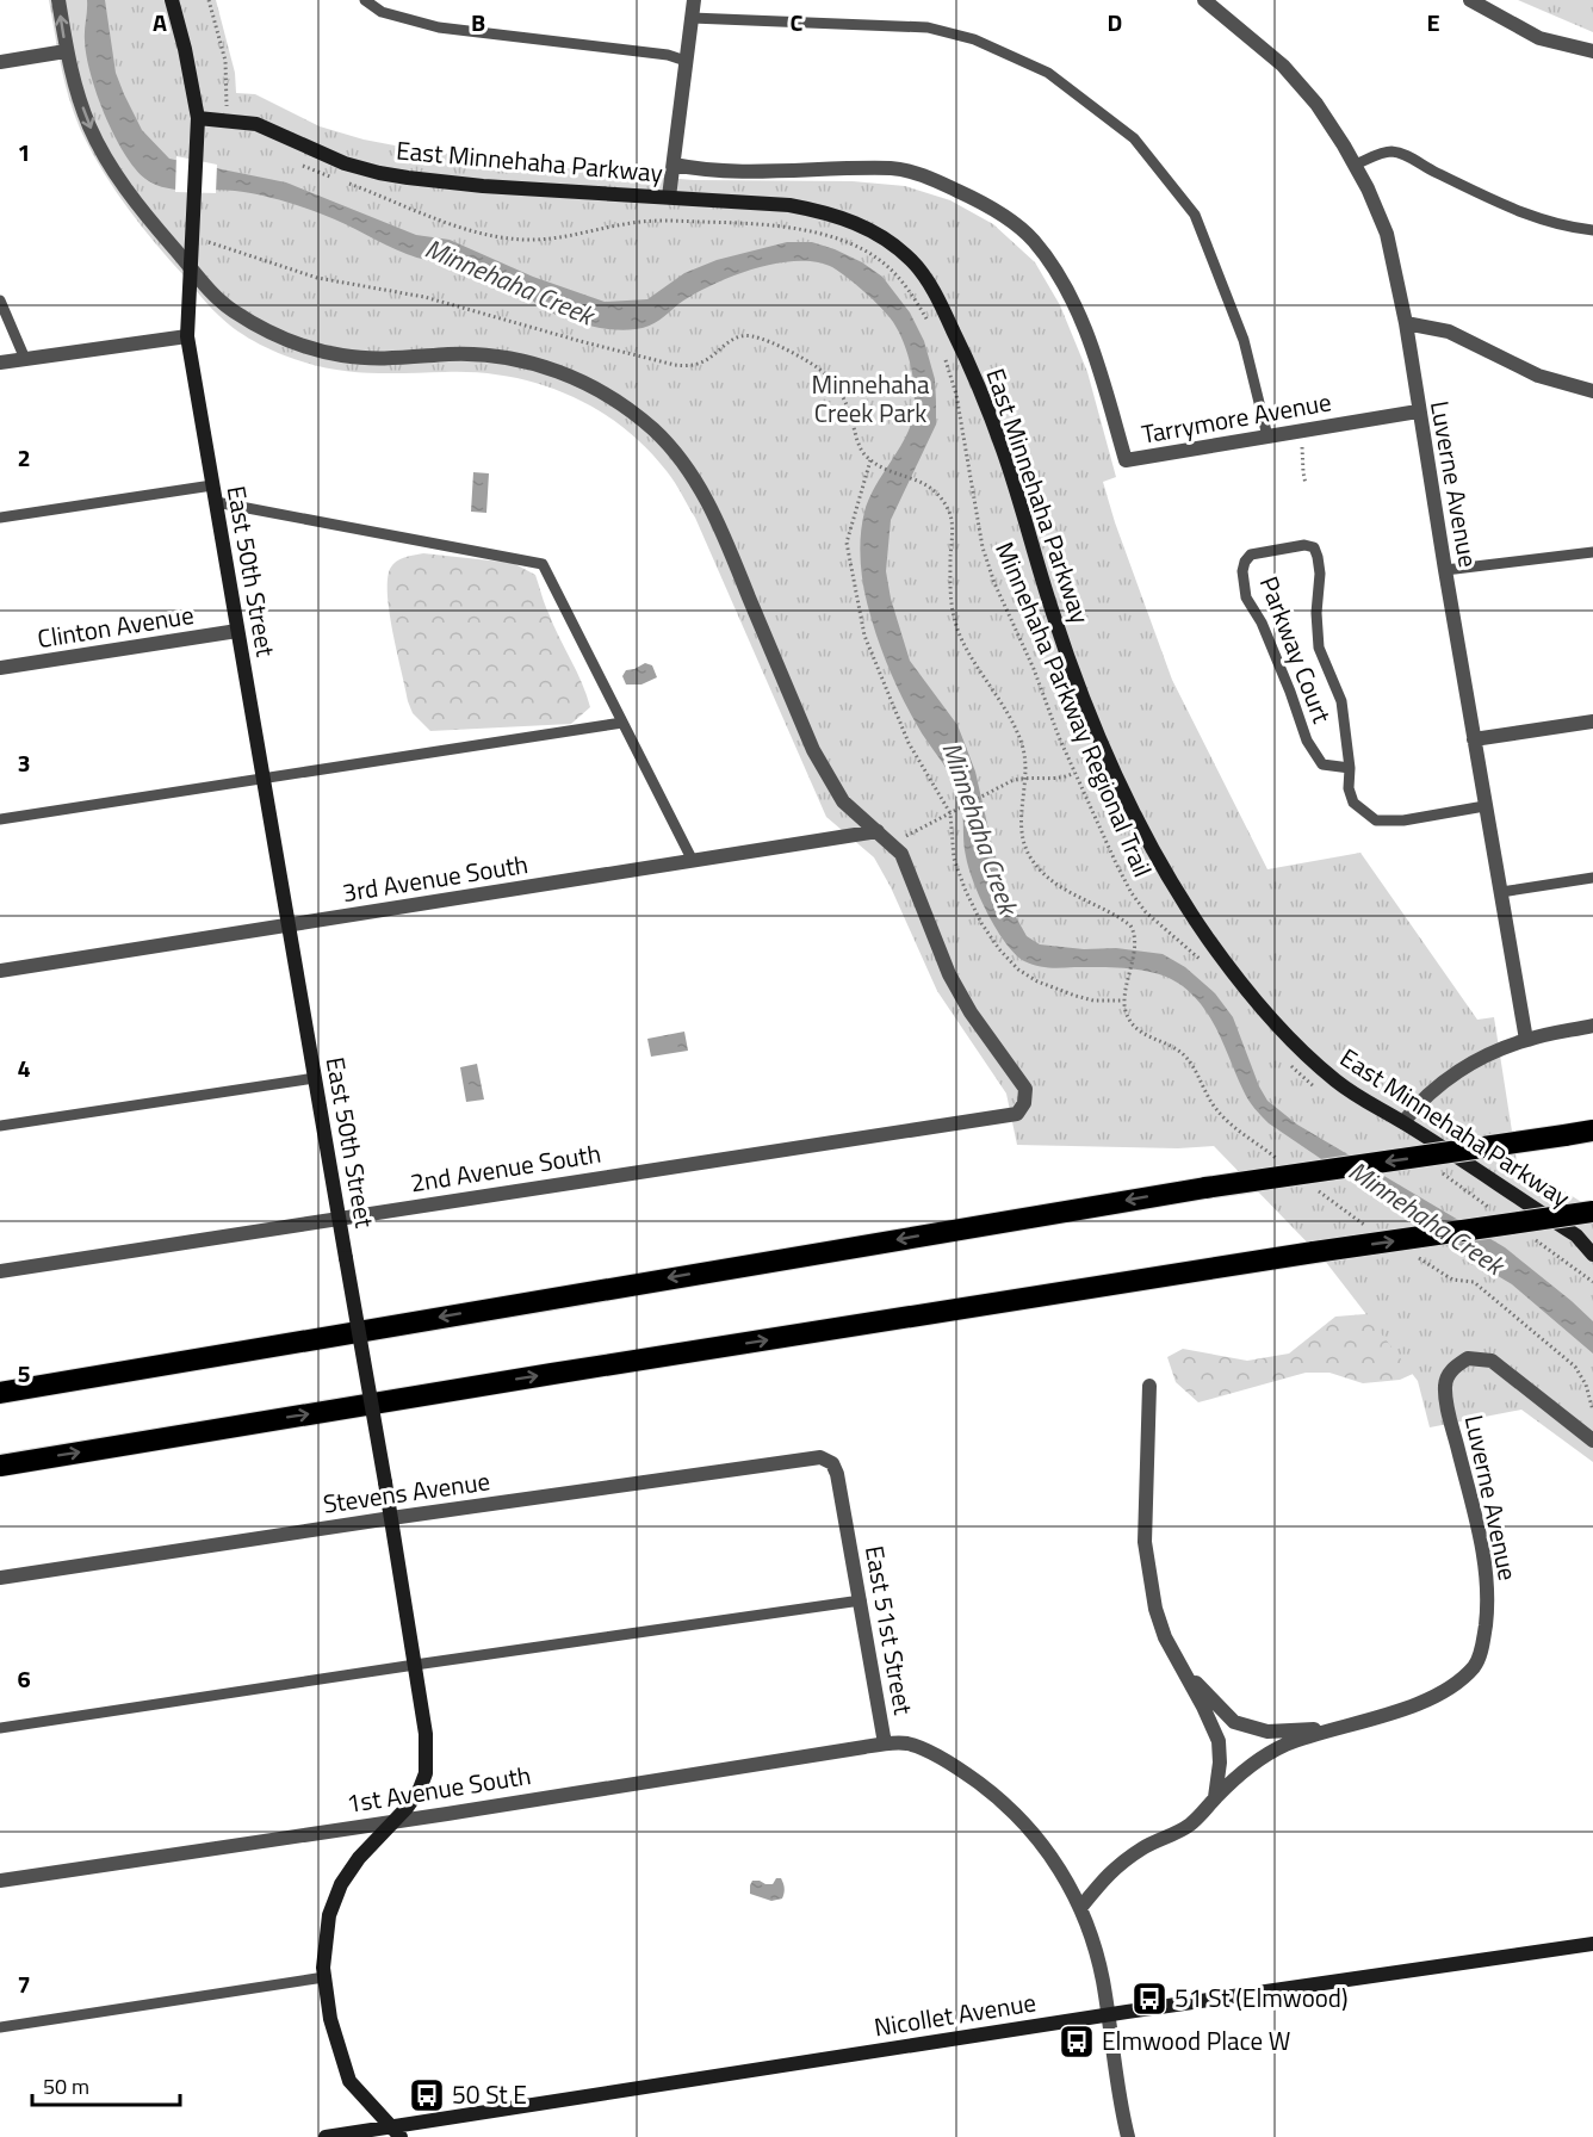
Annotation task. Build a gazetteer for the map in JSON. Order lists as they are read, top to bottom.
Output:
{
  "streets": {
    "street": [
      "East Minnehaha Parkway",
      "Tarrymore Avenue",
      "Luverne Avenue",
      "East 50th Street",
      "Clinton Avenue",
      "3rd Avenue South",
      "2nd Avenue South",
      "Stevens Avenue",
      "East 51st Street",
      "1st Avenue South",
      "Nicollet Avenue"
    ],
    "lane": ["Parkway Court"],
    "path": ["Minnehaha Parkway Regional Trail"]
  },
  "crossings": [
    ["East Minnehaha Parkway", "East 50th Street"],
    ["Tarrymore Avenue", "Luverne Avenue"],
    ["Luverne Avenue", "Parkway Court"],
    ["Luverne Avenue", "East 51st Street"],
    ["East 50th Street", "Clinton Avenue"],
    ["East 50th Street", "3rd Avenue South"],
    ["East 50th Street", "2nd Avenue South"],
    ["East 50th Street", "Stevens Avenue"],
    ["East 50th Street", "1st Avenue South"],
    ["East 50th Street", "Nicollet Avenue"],
    ["Stevens Avenue", "East 51st Street"],
    ["East 51st Street", "1st Avenue South"],
    ["East 51st Street", "Nicollet Avenue"]
  ],
  "water": ["Minnehaha Creek"],
  "parks": ["Minnehaha Creek Park"],
  "places": {
    "bus stop": ["51 St (Elmwood)", "Elmwood Place W", "50 St E"]
  },
  "scale_bar": "50 m",
  "grid": {
    "columns": [
      "A",
      "B",
      "C",
      "D",
      "E"
    ],
    "rows": [
      "1",
      "2",
      "3",
      "4",
      "5",
      "6",
      "7"
    ]
  }
}
